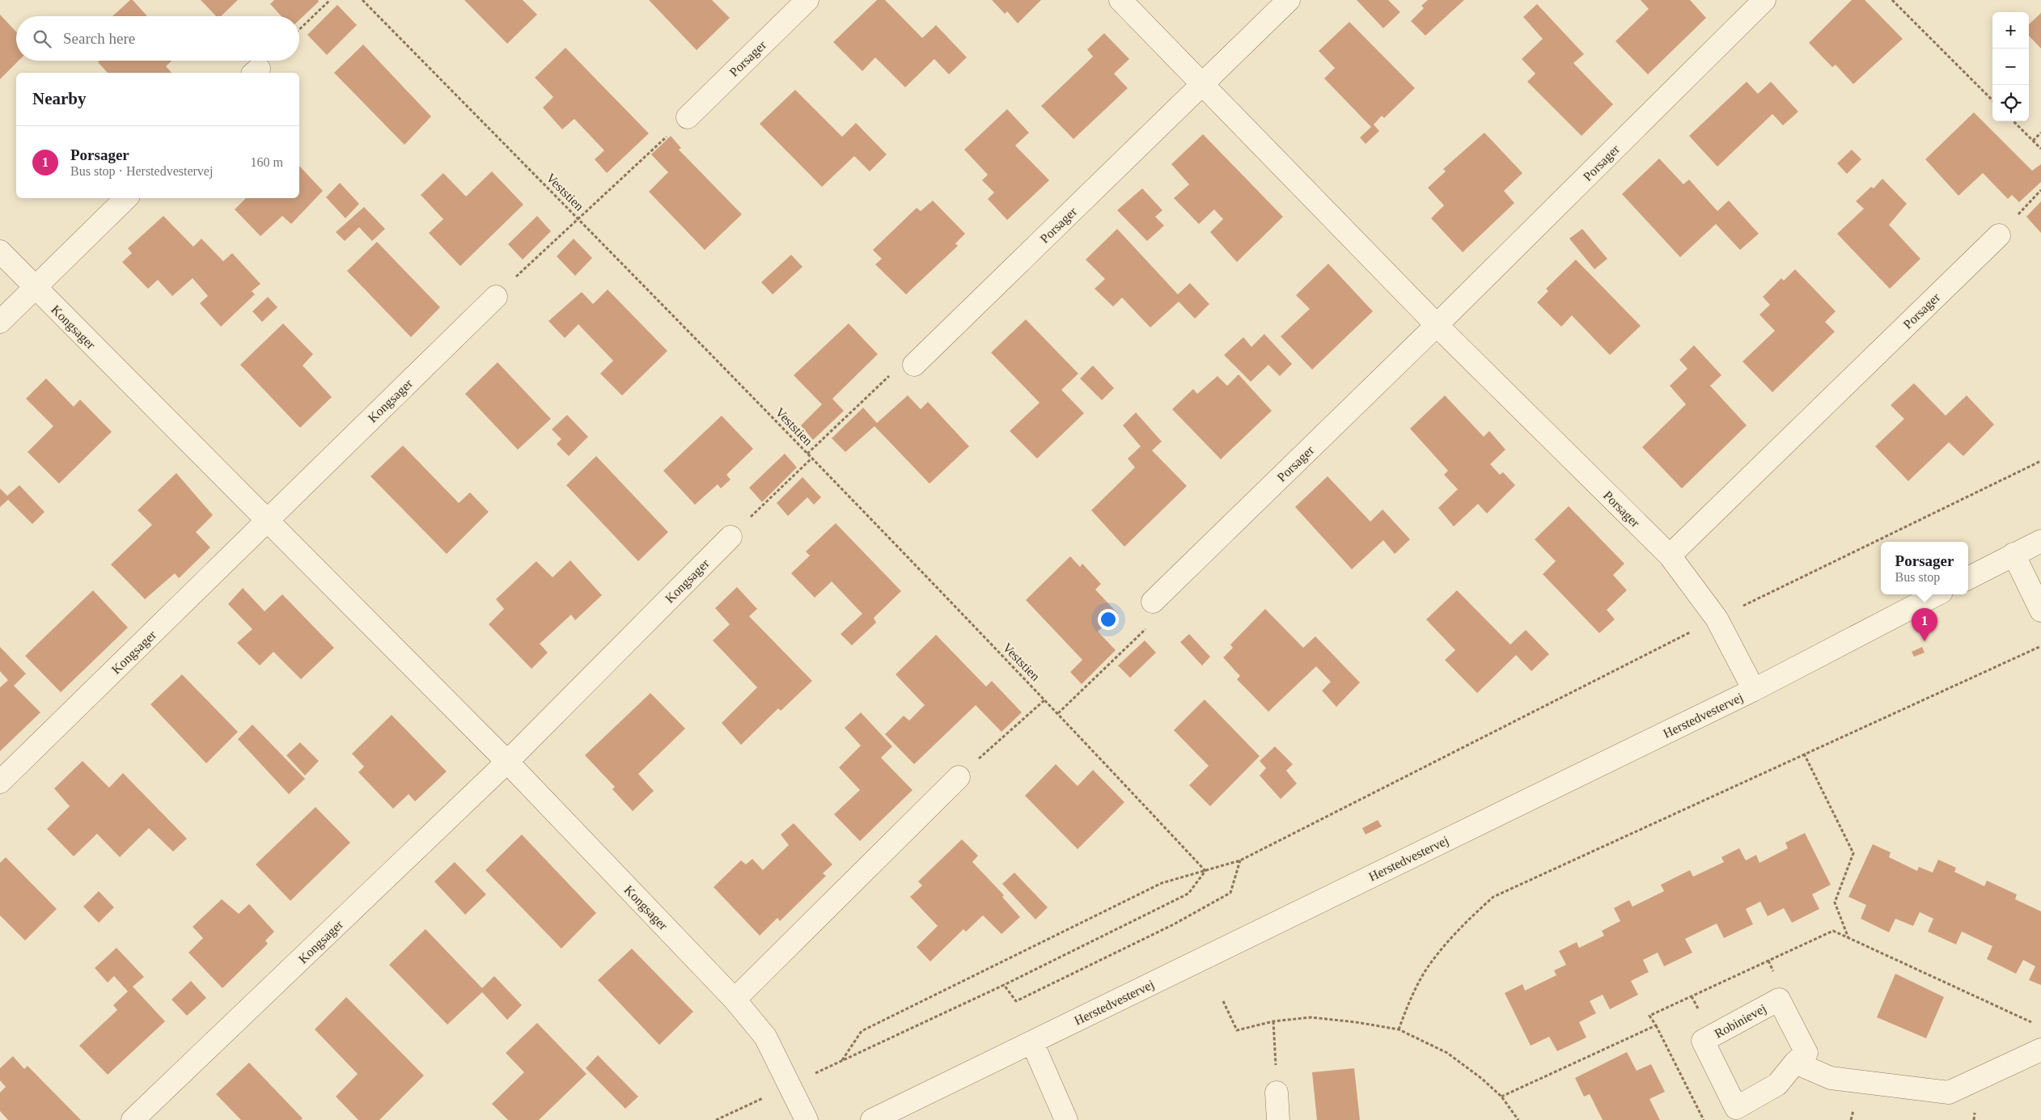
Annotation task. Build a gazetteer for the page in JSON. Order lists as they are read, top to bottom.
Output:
{
  "streets": {
    "street": [
      "Porsager",
      "Kongsager",
      "Herstedvestervej",
      "Robinievej"
    ],
    "path": ["Veststien"]
  },
  "crossings": [
    ["Porsager", "Herstedvestervej"]
  ],
  "page": {
    "map_buttons": ["+", "−"],
    "search": "Search here",
    "heading": "Nearby",
    "list": [
      {
        "mark": "1",
        "name": "Porsager",
        "note": "Bus stop · Herstedvestervej",
        "value": "160 m"
      }
    ],
    "popup": ["Porsager", "Bus stop"],
    "pins": "1"
  }
}
